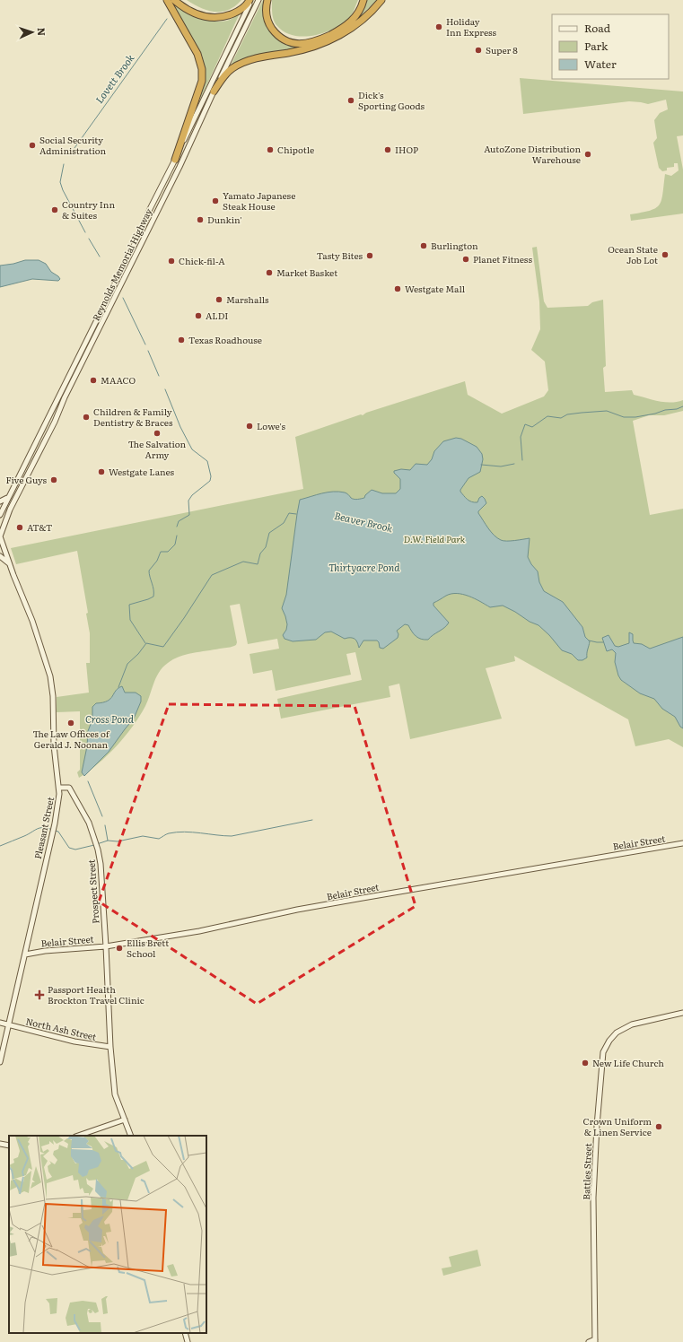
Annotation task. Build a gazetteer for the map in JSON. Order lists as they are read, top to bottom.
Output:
{
  "streets": {
    "main road": [
      "Reynolds Memorial Highway",
      "Pleasant Street",
      "Belair Street",
      "Prospect Street",
      "North Ash Street",
      "Battles Street"
    ]
  },
  "crossings": [
    ["Reynolds Memorial Highway", "Pleasant Street"],
    ["Pleasant Street", "Belair Street"],
    ["Pleasant Street", "Prospect Street"],
    ["Pleasant Street", "North Ash Street"],
    ["Belair Street", "Prospect Street"],
    ["Prospect Street", "North Ash Street"]
  ],
  "water": [
    "Lovett Brook",
    "Beaver Brook",
    "Thirtyacre Pond",
    "Cross Pond"
  ],
  "parks": ["D.W. Field Park"],
  "places": {
    "other": [
      "Holiday Inn Express",
      "Super 8",
      "Dick's Sporting Goods",
      "Social Security Administration",
      "Chipotle",
      "IHOP",
      "AutoZone Distribution Warehouse",
      "Yamato Japanese Steak House",
      "Country Inn & Suites",
      "Dunkin'",
      "Burlington",
      "Ocean State Job Lot",
      "Tasty Bites",
      "Planet Fitness",
      "Chick-fil-A",
      "Market Basket",
      "Westgate Mall",
      "Marshalls",
      "ALDI",
      "Texas Roadhouse",
      "MAACO",
      "Children & Family Dentistry & Braces",
      "Lowe's",
      "The Salvation Army",
      "Westgate Lanes",
      "Five Guys",
      "AT&T",
      "The Law Offices of Gerald J. Noonan",
      "Ellis Brett School",
      "New Life Church",
      "Crown Uniform & Linen Service"
    ],
    "health": ["Passport Health Brockton Travel Clinic"]
  },
  "legend": ["Road", "Park", "Water"],
  "north": "right"
}
